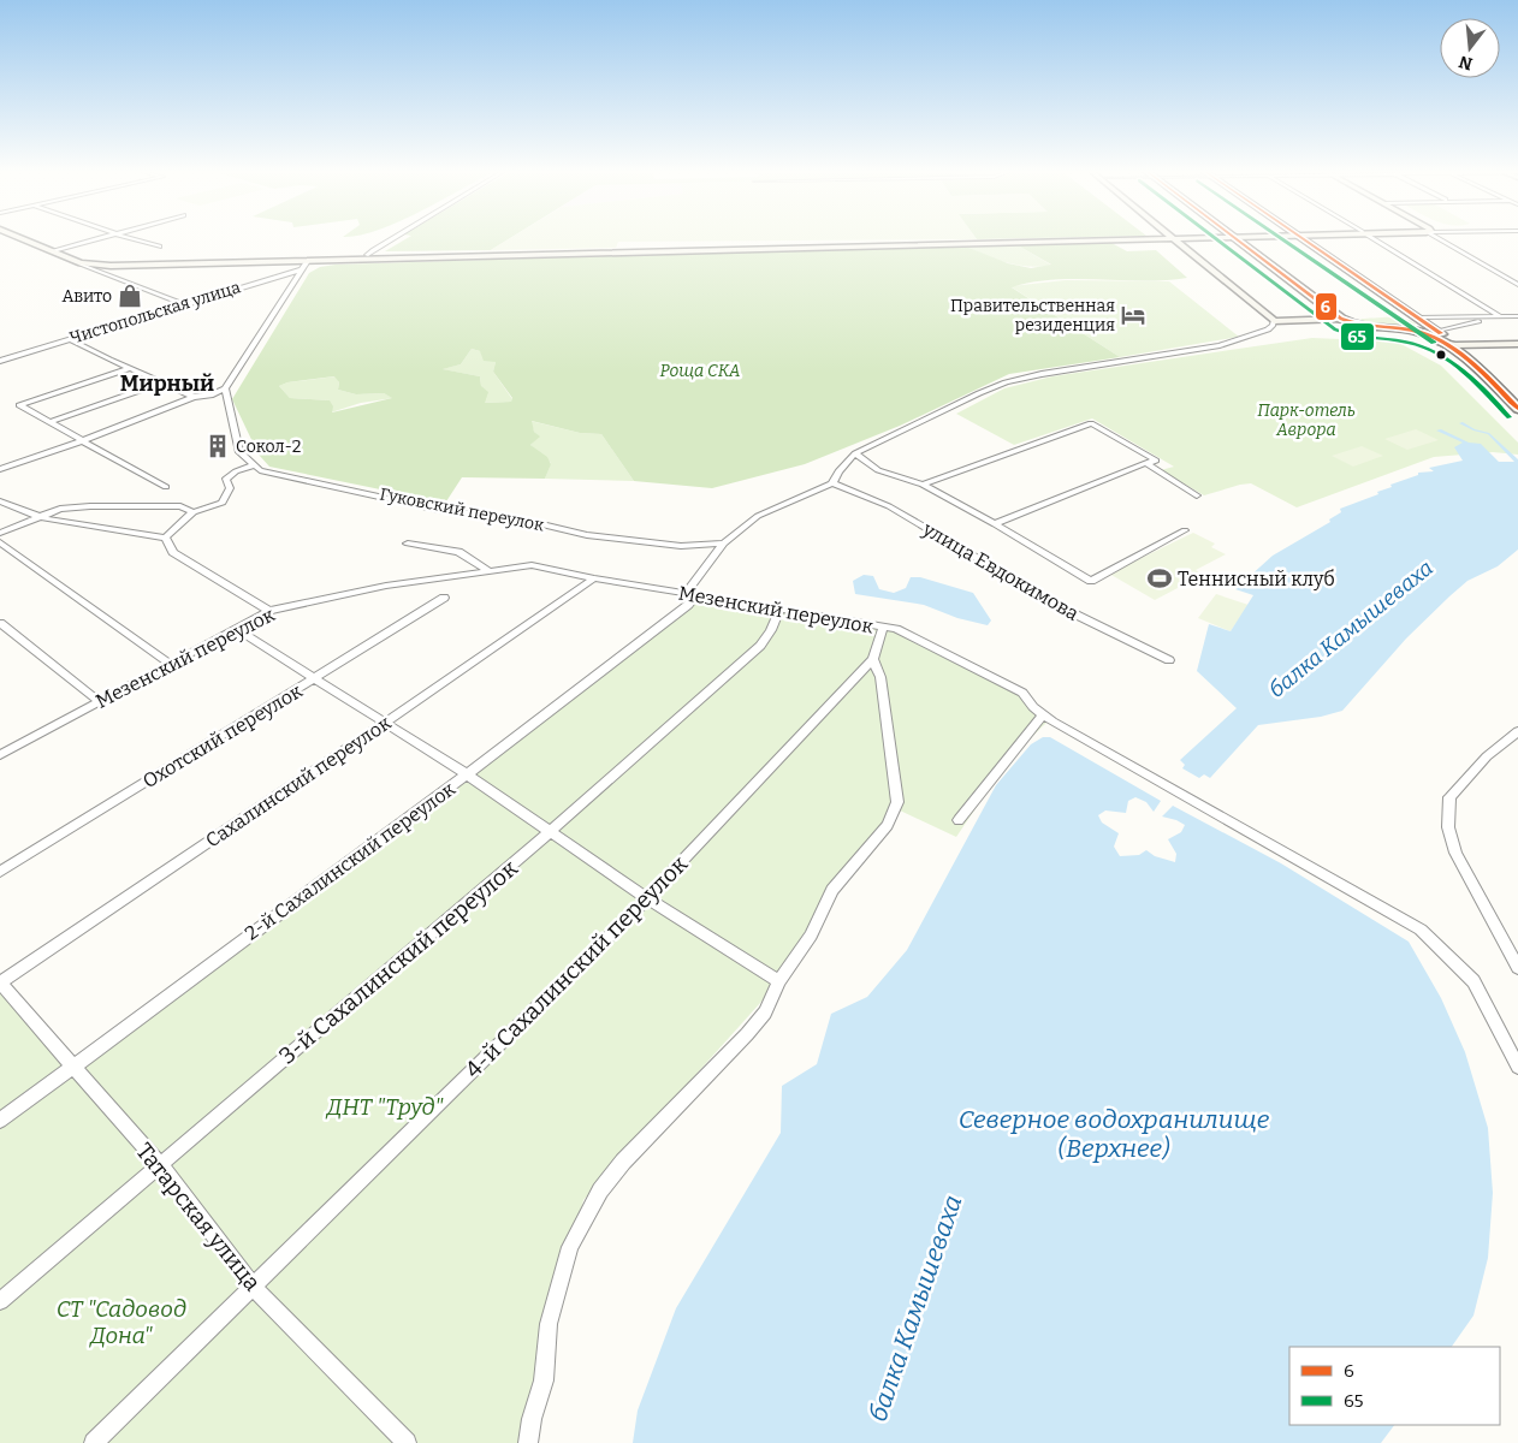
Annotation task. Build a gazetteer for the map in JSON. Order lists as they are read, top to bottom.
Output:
{
  "streets": {
    "street": [
      "Чистопольская улица",
      "Гуковский переулок",
      "улица Евдокимова",
      "Мезенский переулок",
      "Охотский переулок",
      "Сахалинский переулок",
      "2-й Сахалинский переулок",
      "3-й Сахалинский переулок",
      "4-й Сахалинский переулок",
      "Татарская улица"
    ]
  },
  "crossings": [
    ["Мезенский переулок", "Сахалинский переулок"],
    ["Мезенский переулок", "2-й Сахалинский переулок"],
    ["Мезенский переулок", "3-й Сахалинский переулок"],
    ["Мезенский переулок", "4-й Сахалинский переулок"],
    ["Сахалинский переулок", "Татарская улица"],
    ["2-й Сахалинский переулок", "Татарская улица"],
    ["3-й Сахалинский переулок", "Татарская улица"],
    ["4-й Сахалинский переулок", "Татарская улица"]
  ],
  "districts": ["Мирный"],
  "water": ["балка Камышеваха", "Северное водохранилище (Верхнее)"],
  "parks": [
    "Роща СКА",
    "Парк-отель Аврора",
    "ДНТ \"Труд\"",
    "СТ \"Садовод Дона\""
  ],
  "places": {
    "shop": ["Авито"],
    "hotel": ["Правительственная резиденция"],
    "building": ["Сокол-2"],
    "sports": ["Теннисный клуб"]
  },
  "lines": ["transit line 6", "transit line 65"],
  "legend": ["6", "65"],
  "north": "bottom"
}
